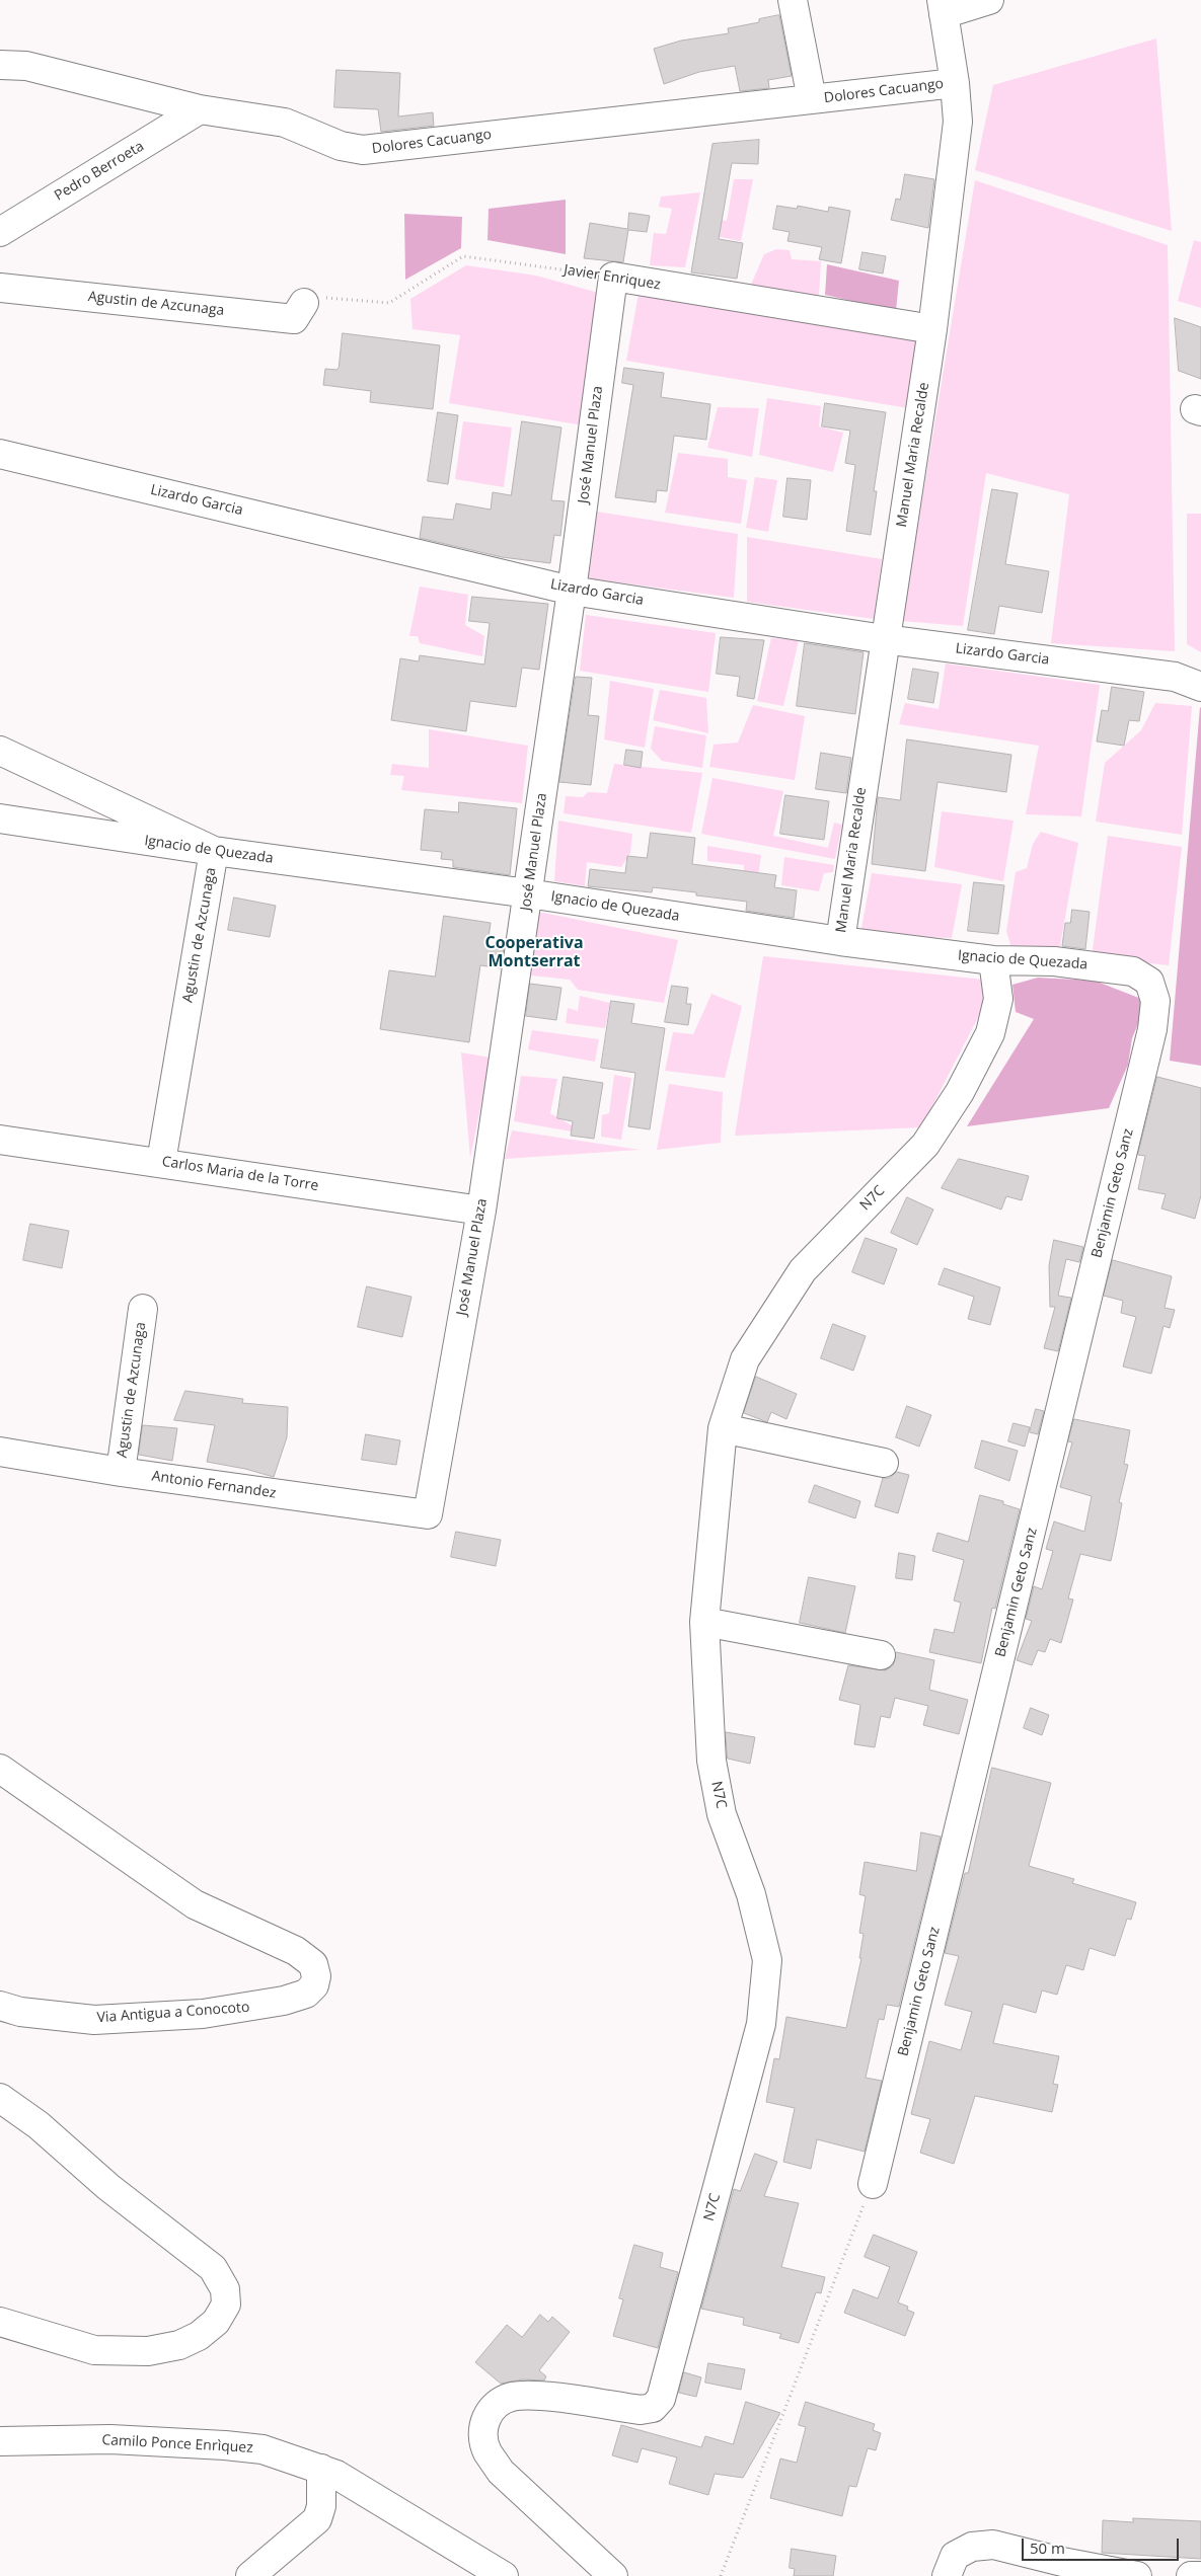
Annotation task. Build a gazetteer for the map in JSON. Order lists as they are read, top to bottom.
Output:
{
  "streets": {
    "street": [
      "Dolores Cacuango",
      "Pedro Berroeta",
      "Javier Enriquez",
      "Agustin de Azcunaga",
      "José Manuel Plaza",
      "Manuel Maria Recalde",
      "Lizardo Garcia",
      "Ignacio de Quezada",
      "Carlos Maria de la Torre",
      "Benjamin Geto Sanz",
      "N7C",
      "Antonio Fernandez",
      "Via Antigua a Conocoto",
      "Camilo Ponce Enrìquez"
    ]
  },
  "crossings": [
    ["Dolores Cacuango", "Pedro Berroeta"],
    ["Dolores Cacuango", "Manuel Maria Recalde"],
    ["Javier Enriquez", "Agustin de Azcunaga"],
    ["Javier Enriquez", "José Manuel Plaza"],
    ["Javier Enriquez", "Manuel Maria Recalde"],
    ["Agustin de Azcunaga", "Ignacio de Quezada"],
    ["Agustin de Azcunaga", "Carlos Maria de la Torre"],
    ["Agustin de Azcunaga", "Antonio Fernandez"],
    ["José Manuel Plaza", "Lizardo Garcia"],
    ["José Manuel Plaza", "Ignacio de Quezada"],
    ["José Manuel Plaza", "Carlos Maria de la Torre"],
    ["José Manuel Plaza", "Antonio Fernandez"],
    ["Manuel Maria Recalde", "Lizardo Garcia"],
    ["Manuel Maria Recalde", "Ignacio de Quezada"],
    ["Ignacio de Quezada", "Benjamin Geto Sanz"],
    ["Ignacio de Quezada", "N7C"]
  ],
  "districts": ["Cooperativa Montserrat"],
  "scale_bar": "50 m"
}
